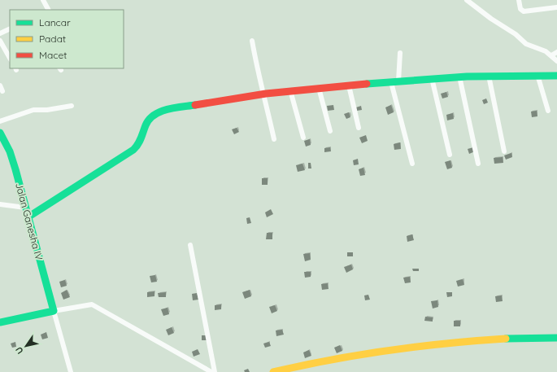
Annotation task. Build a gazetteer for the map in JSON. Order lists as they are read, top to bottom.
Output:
{
  "streets": {
    "street": ["Jalan Ganesha IV"]
  },
  "legend": ["Lancar", "Padat", "Macet"],
  "north": "bottom left"
}
